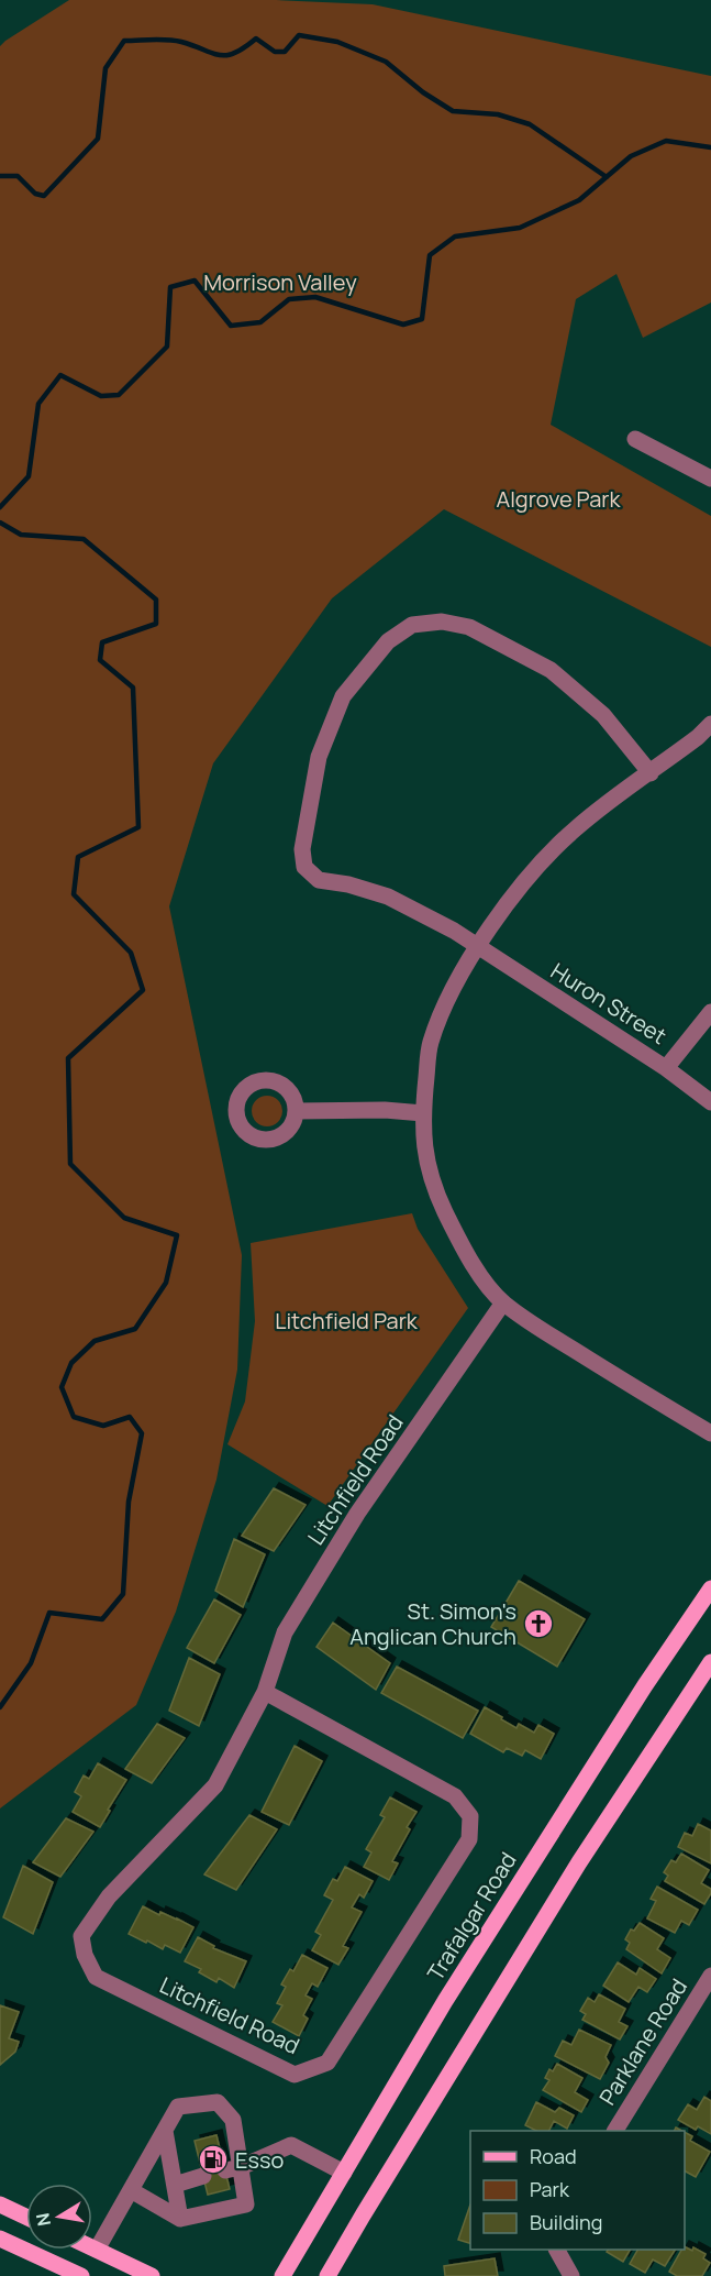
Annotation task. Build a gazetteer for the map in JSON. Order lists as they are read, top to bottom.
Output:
{
  "streets": {
    "main road": ["Trafalgar Road"],
    "street": ["Huron Street", "Litchfield Road", "Parklane Road"]
  },
  "parks": ["Morrison Valley", "Algrove Park", "Litchfield Park"],
  "places": {
    "church": ["St. Simon's Anglican Church"],
    "fuel station": ["Esso"]
  },
  "legend": ["Road", "Park", "Building"],
  "north": "left"
}
